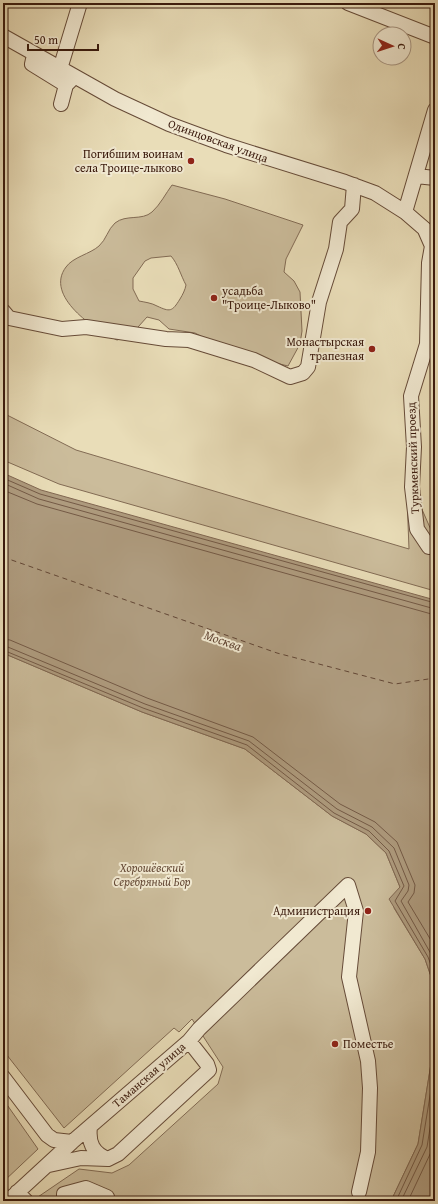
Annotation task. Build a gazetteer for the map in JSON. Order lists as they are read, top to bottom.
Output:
{
  "streets": {
    "street": ["Одинцовская улица", "Туркменский проезд", "Таманская улица"]
  },
  "crossings": [
    ["Одинцовская улица", "Туркменский проезд"]
  ],
  "water": ["Москва"],
  "parks": ["Хорошёвский Серебряный Бор"],
  "places": [
    "Погибшим воинам села Троице-лыково",
    "усадьба \"Троице-Лыково\"",
    "Монастырская трапезная",
    "Администрация",
    "Поместье"
  ],
  "scale_bar": "50 m",
  "north": "right"
}
